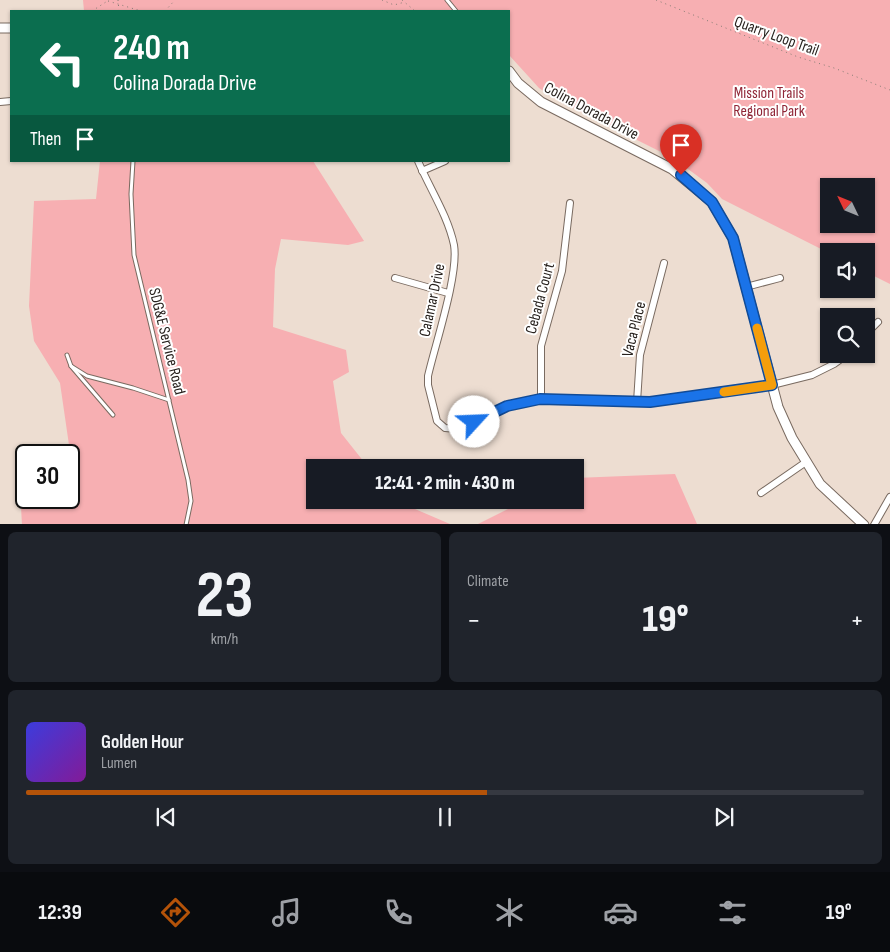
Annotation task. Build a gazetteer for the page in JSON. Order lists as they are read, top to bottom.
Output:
{
  "streets": {
    "street": [
      "Colina Dorada Drive",
      "Cebada Court",
      "Calamar Drive",
      "Vaca Place"
    ],
    "lane": ["SDG&E Service Road"],
    "path": ["Quarry Loop Trail"]
  },
  "crossings": [
    ["Cebada Court", "Calamar Drive"]
  ],
  "parks": ["Mission Trails Regional Park"],
  "north": "top left",
  "page": {
    "turn": ["240 m", "Colina Dorada Drive"],
    "then": "Then",
    "limit": "30",
    "trip": "12:41 · 2 min · 430 m",
    "tile": [
      ["23", "km/h"],
      "Climate"
    ],
    "heat": ["−", "19°", "+"],
    "song": ["Golden Hour", "Lumen"],
    "tabs": ["12:39", "19°"]
  }
}
